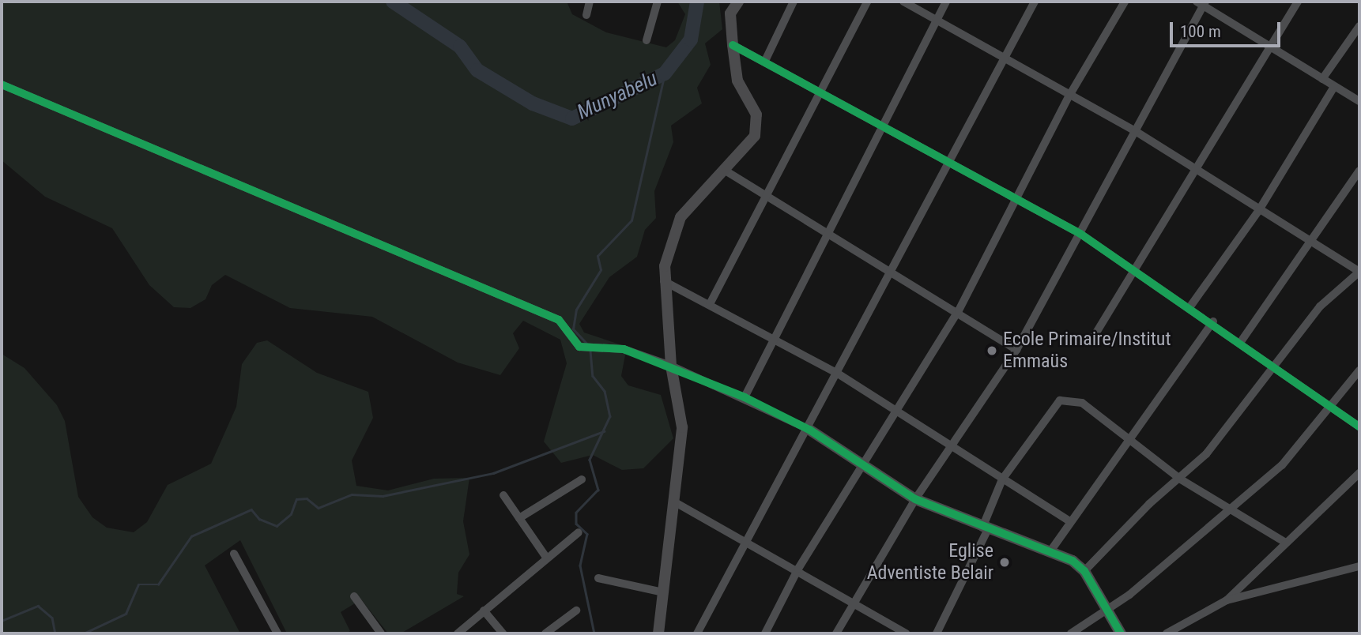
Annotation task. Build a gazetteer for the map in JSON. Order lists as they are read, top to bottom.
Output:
{
  "water": ["Munyabelu"],
  "places": ["Ecole Primaire/Institut Emmaüs", "Eglise Adventiste Belair"],
  "scale_bar": "100 m"
}
